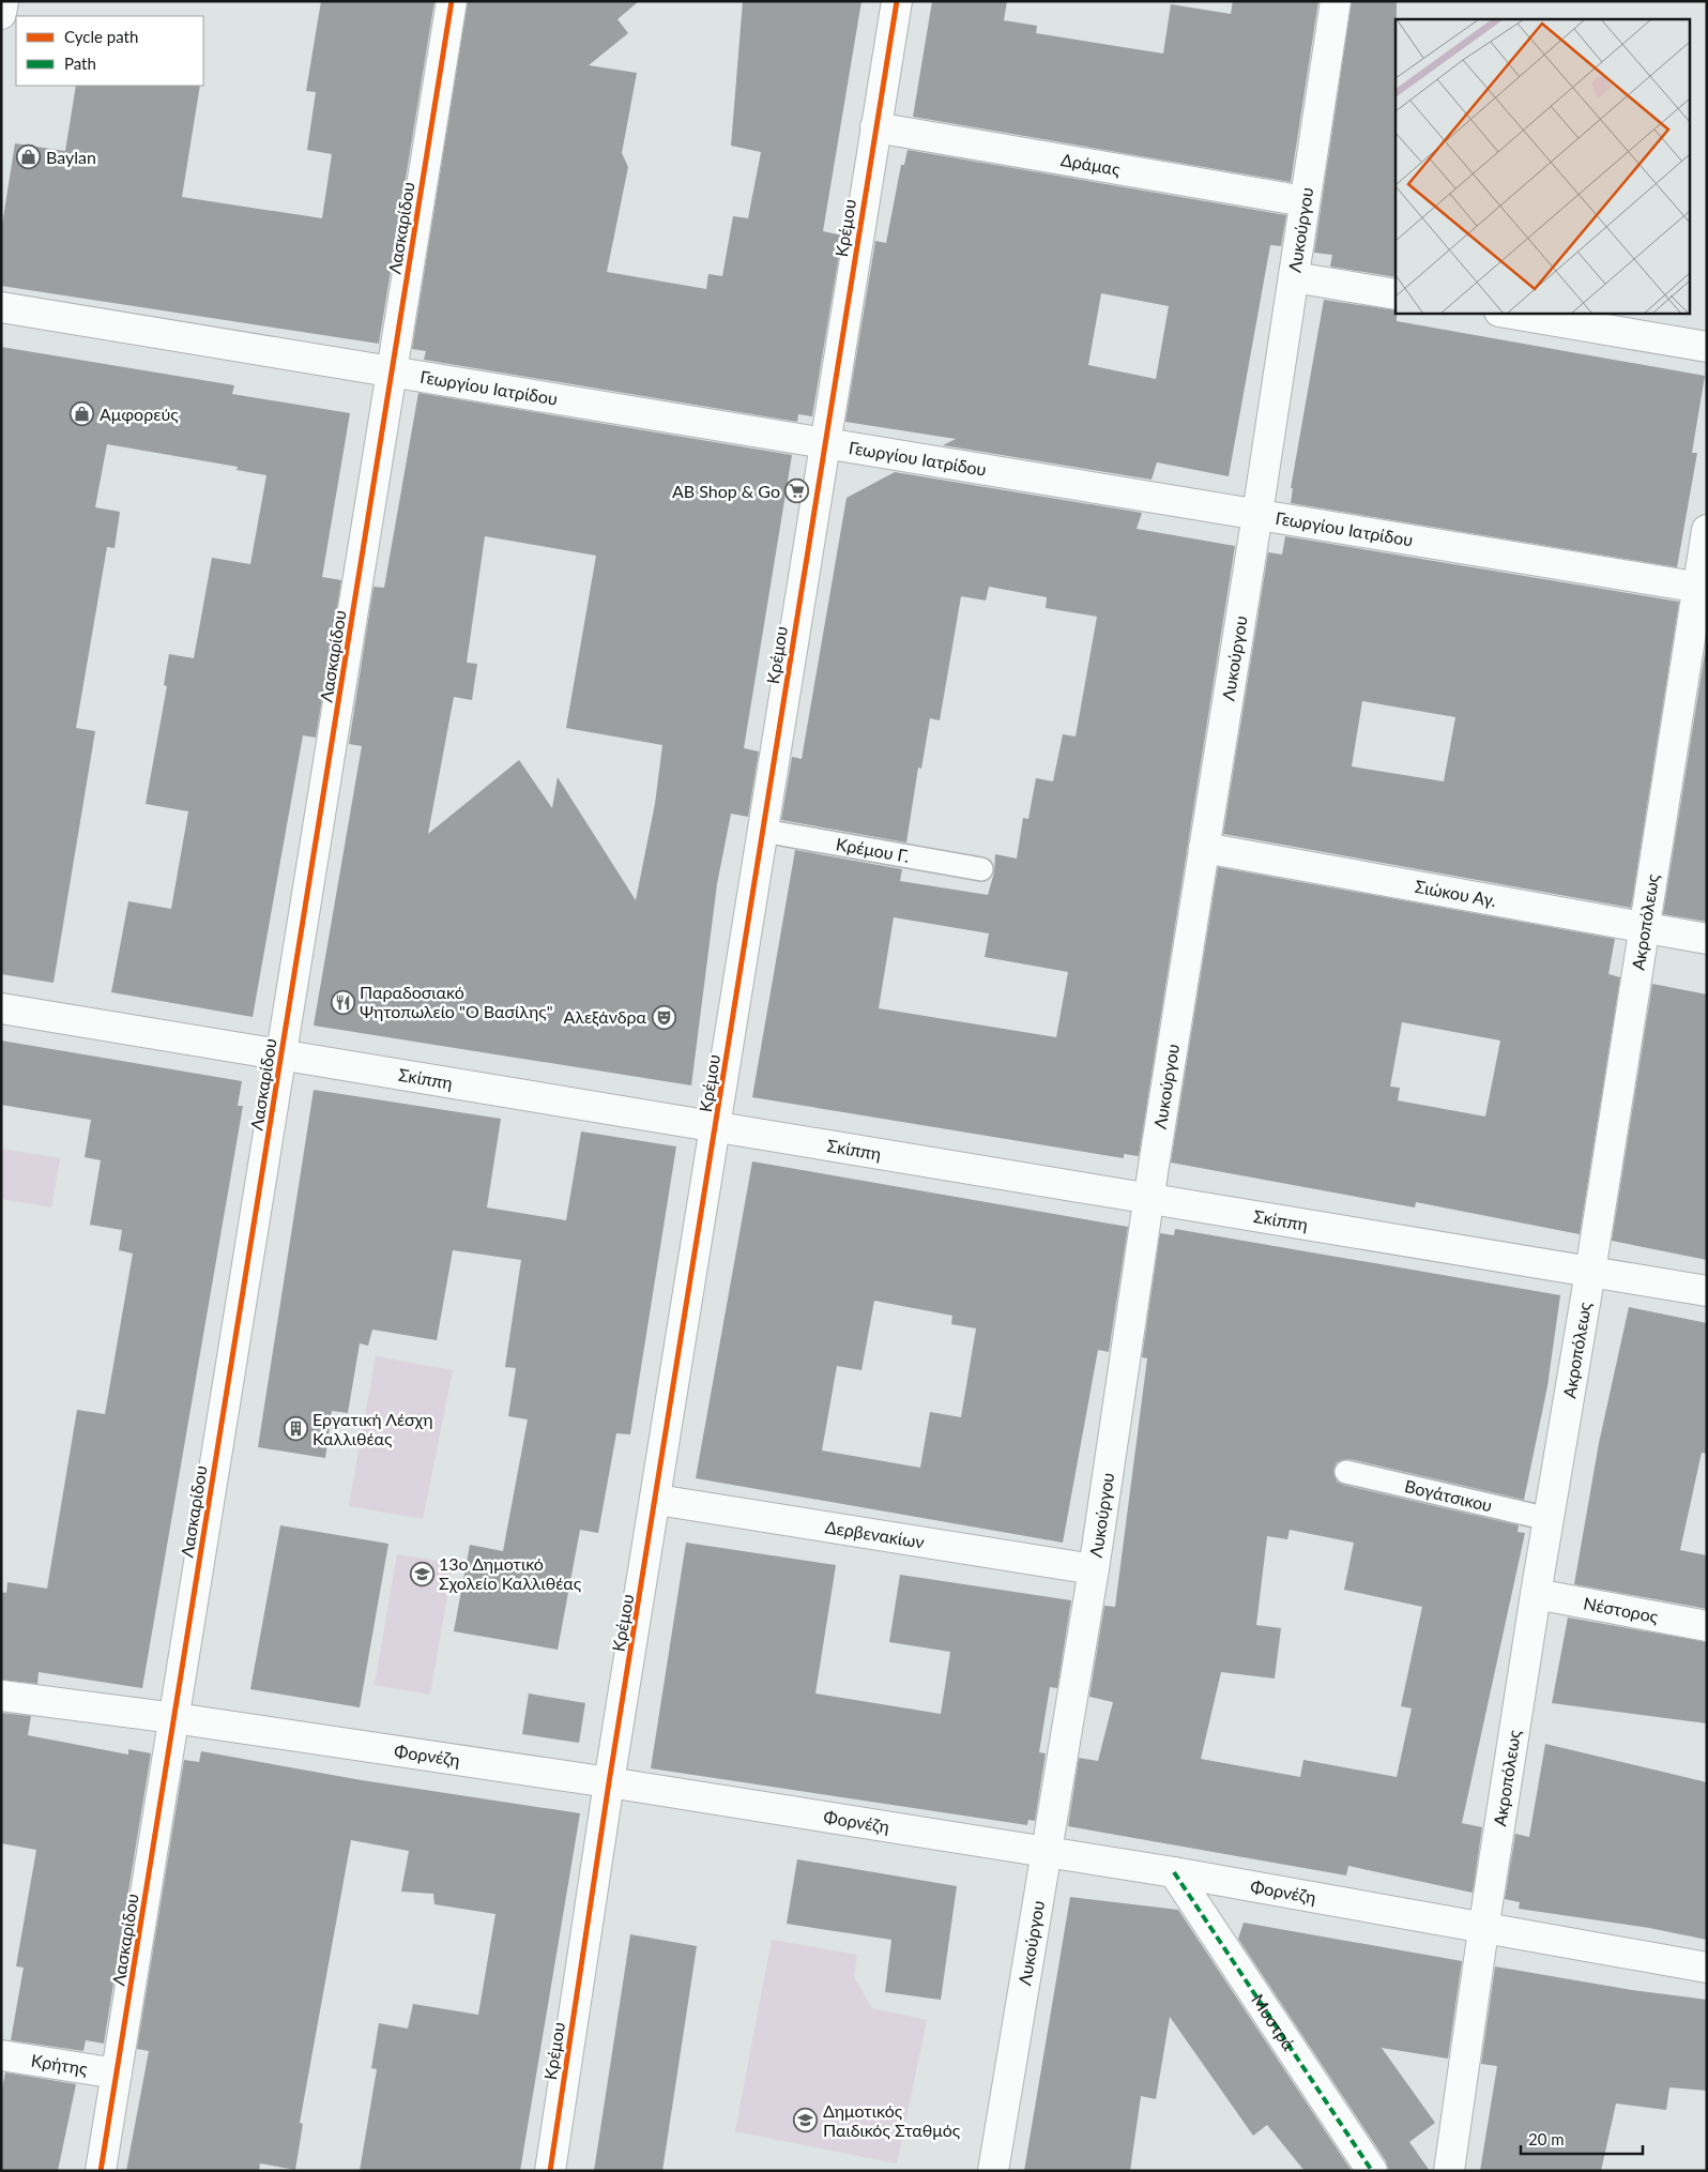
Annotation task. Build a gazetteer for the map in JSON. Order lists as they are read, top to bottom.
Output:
{
  "streets": {
    "street": [
      "Δράμας",
      "Λασκαρίδου",
      "Κρέμου",
      "Λυκούργου",
      "Γεωργίου Ιατρίδου",
      "Σιώκου Αγ.",
      "Ακροπόλεως",
      "Σκίππη",
      "Δερβενακίων",
      "Νέστορος",
      "Φορνέζη",
      "Μυστρά",
      "Κρήτης"
    ],
    "lane": ["Κρέμου Γ.", "Βογάτσικου"]
  },
  "crossings": [
    ["Δράμας", "Κρέμου"],
    ["Δράμας", "Λυκούργου"],
    ["Λασκαρίδου", "Γεωργίου Ιατρίδου"],
    ["Λασκαρίδου", "Σκίππη"],
    ["Λασκαρίδου", "Φορνέζη"],
    ["Λασκαρίδου", "Κρήτης"],
    ["Κρέμου", "Γεωργίου Ιατρίδου"],
    ["Κρέμου", "Κρέμου Γ."],
    ["Κρέμου", "Σκίππη"],
    ["Κρέμου", "Δερβενακίων"],
    ["Κρέμου", "Φορνέζη"],
    ["Λυκούργου", "Γεωργίου Ιατρίδου"],
    ["Λυκούργου", "Σιώκου Αγ."],
    ["Λυκούργου", "Σκίππη"],
    ["Λυκούργου", "Δερβενακίων"],
    ["Λυκούργου", "Φορνέζη"],
    ["Γεωργίου Ιατρίδου", "Ακροπόλεως"],
    ["Σιώκου Αγ.", "Ακροπόλεως"],
    ["Ακροπόλεως", "Σκίππη"],
    ["Ακροπόλεως", "Βογάτσικου"],
    ["Ακροπόλεως", "Νέστορος"],
    ["Ακροπόλεως", "Φορνέζη"],
    ["Φορνέζη", "Μυστρά"]
  ],
  "places": {
    "shop": ["Baylan", "Αμφορεύς"],
    "supermarket": ["AB Shop & Go"],
    "restaurant": ["Παραδοσιακό Ψητοπωλείο \"Ο Βασίλης\""],
    "theatre": ["Αλεξάνδρα"],
    "building": ["Εργατική Λέσχη Καλλιθέας"],
    "school or university": ["13ο Δημοτικό Σχολείο Καλλιθέας", "Δημοτικός Παιδικός Σταθμός"]
  },
  "legend": ["Cycle path", "Path"],
  "scale_bar": "20 m"
}
